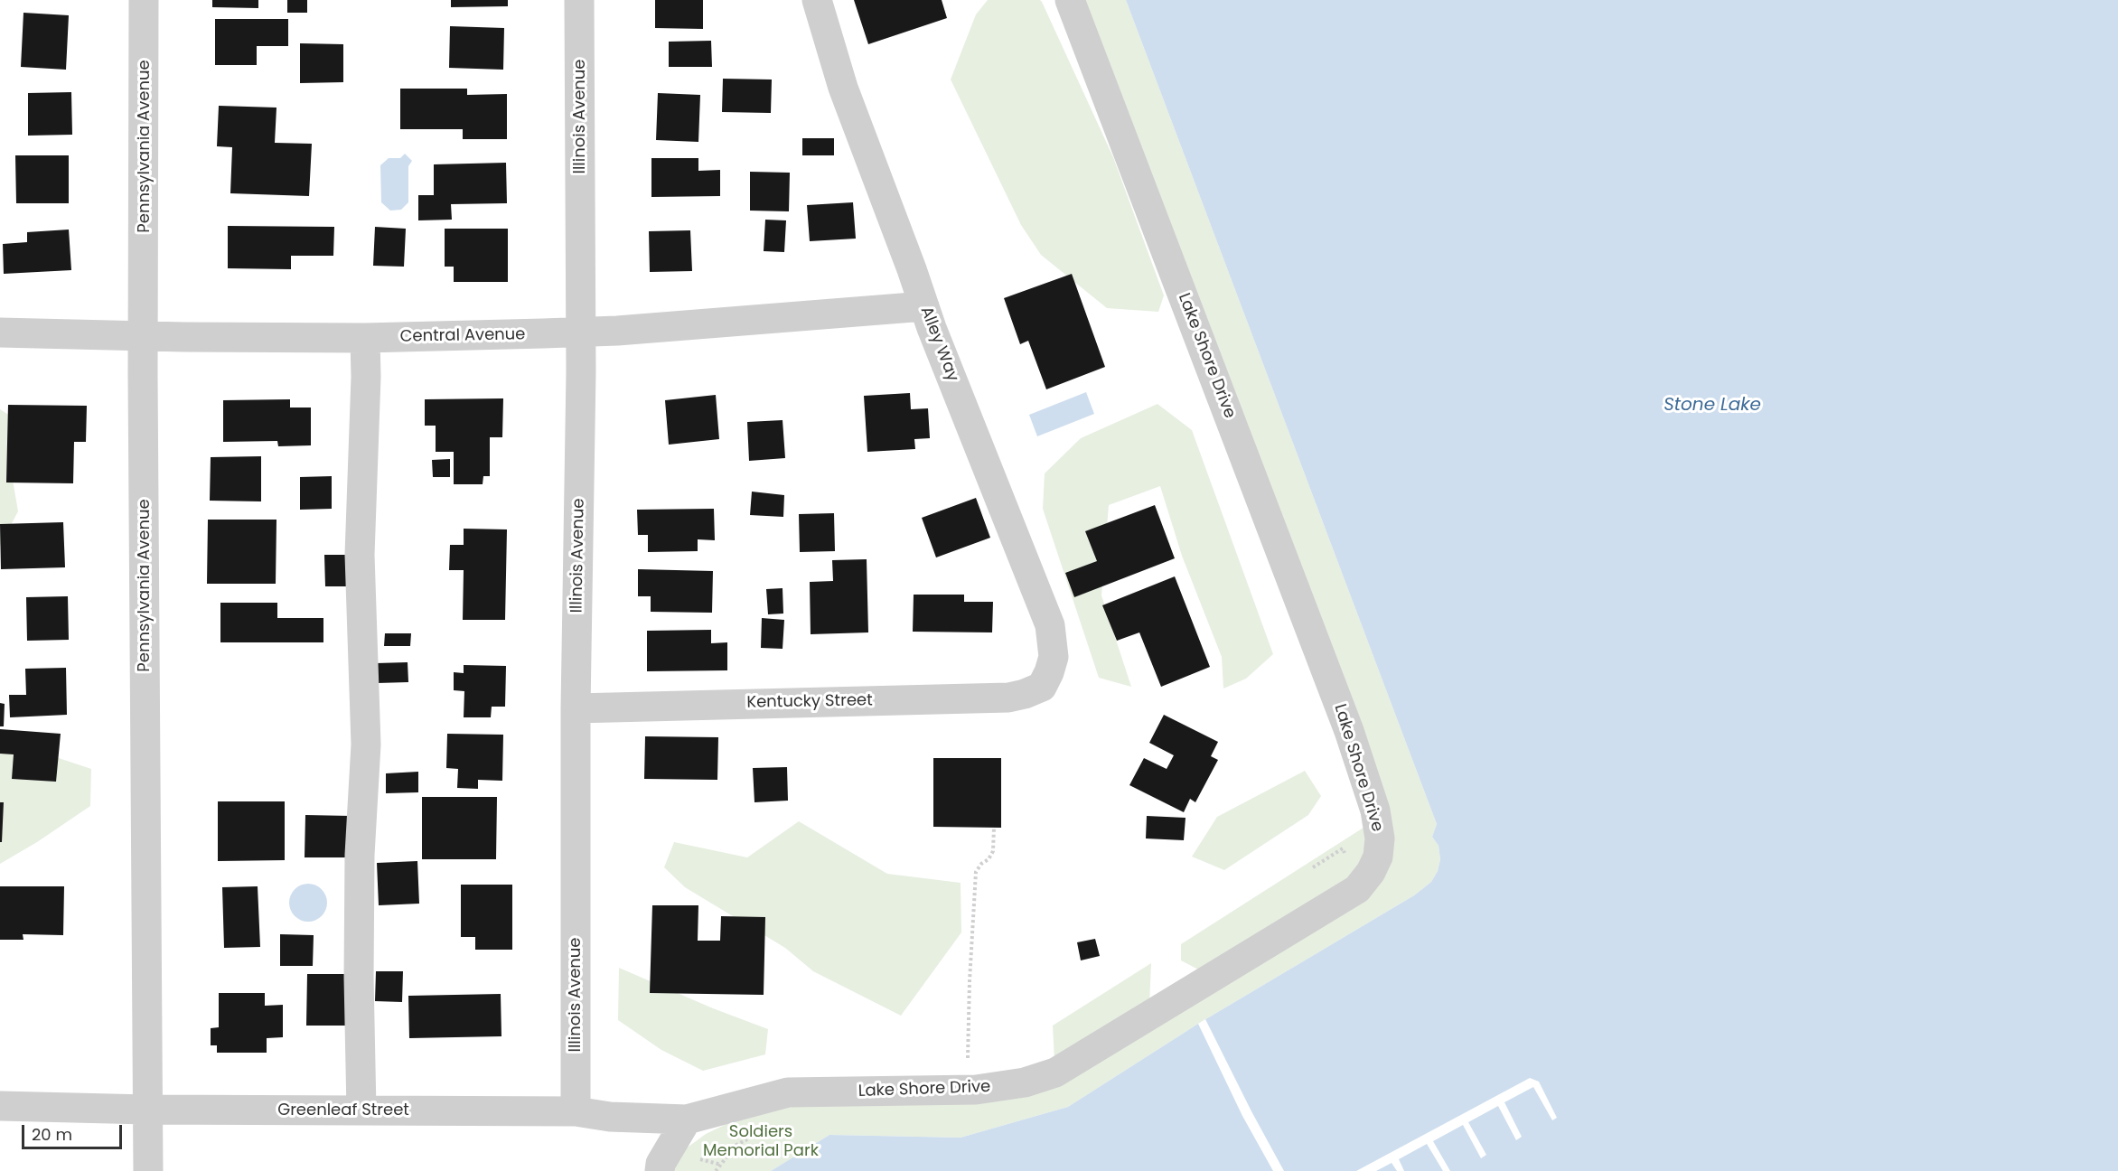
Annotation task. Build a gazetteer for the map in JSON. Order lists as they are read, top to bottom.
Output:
{
  "streets": {
    "street": [
      "Illinois Avenue",
      "Pennsylvania Avenue",
      "Central Avenue",
      "Alley Way",
      "Lake Shore Drive",
      "Kentucky Street",
      "Greenleaf Street"
    ]
  },
  "crossings": [
    ["Illinois Avenue", "Central Avenue"],
    ["Illinois Avenue", "Kentucky Street"],
    ["Illinois Avenue", "Greenleaf Street"],
    ["Pennsylvania Avenue", "Central Avenue"],
    ["Pennsylvania Avenue", "Greenleaf Street"],
    ["Central Avenue", "Alley Way"],
    ["Alley Way", "Kentucky Street"],
    ["Lake Shore Drive", "Greenleaf Street"]
  ],
  "water": ["Stone Lake"],
  "parks": ["Soldiers Memorial Park"],
  "scale_bar": "20 m"
}
